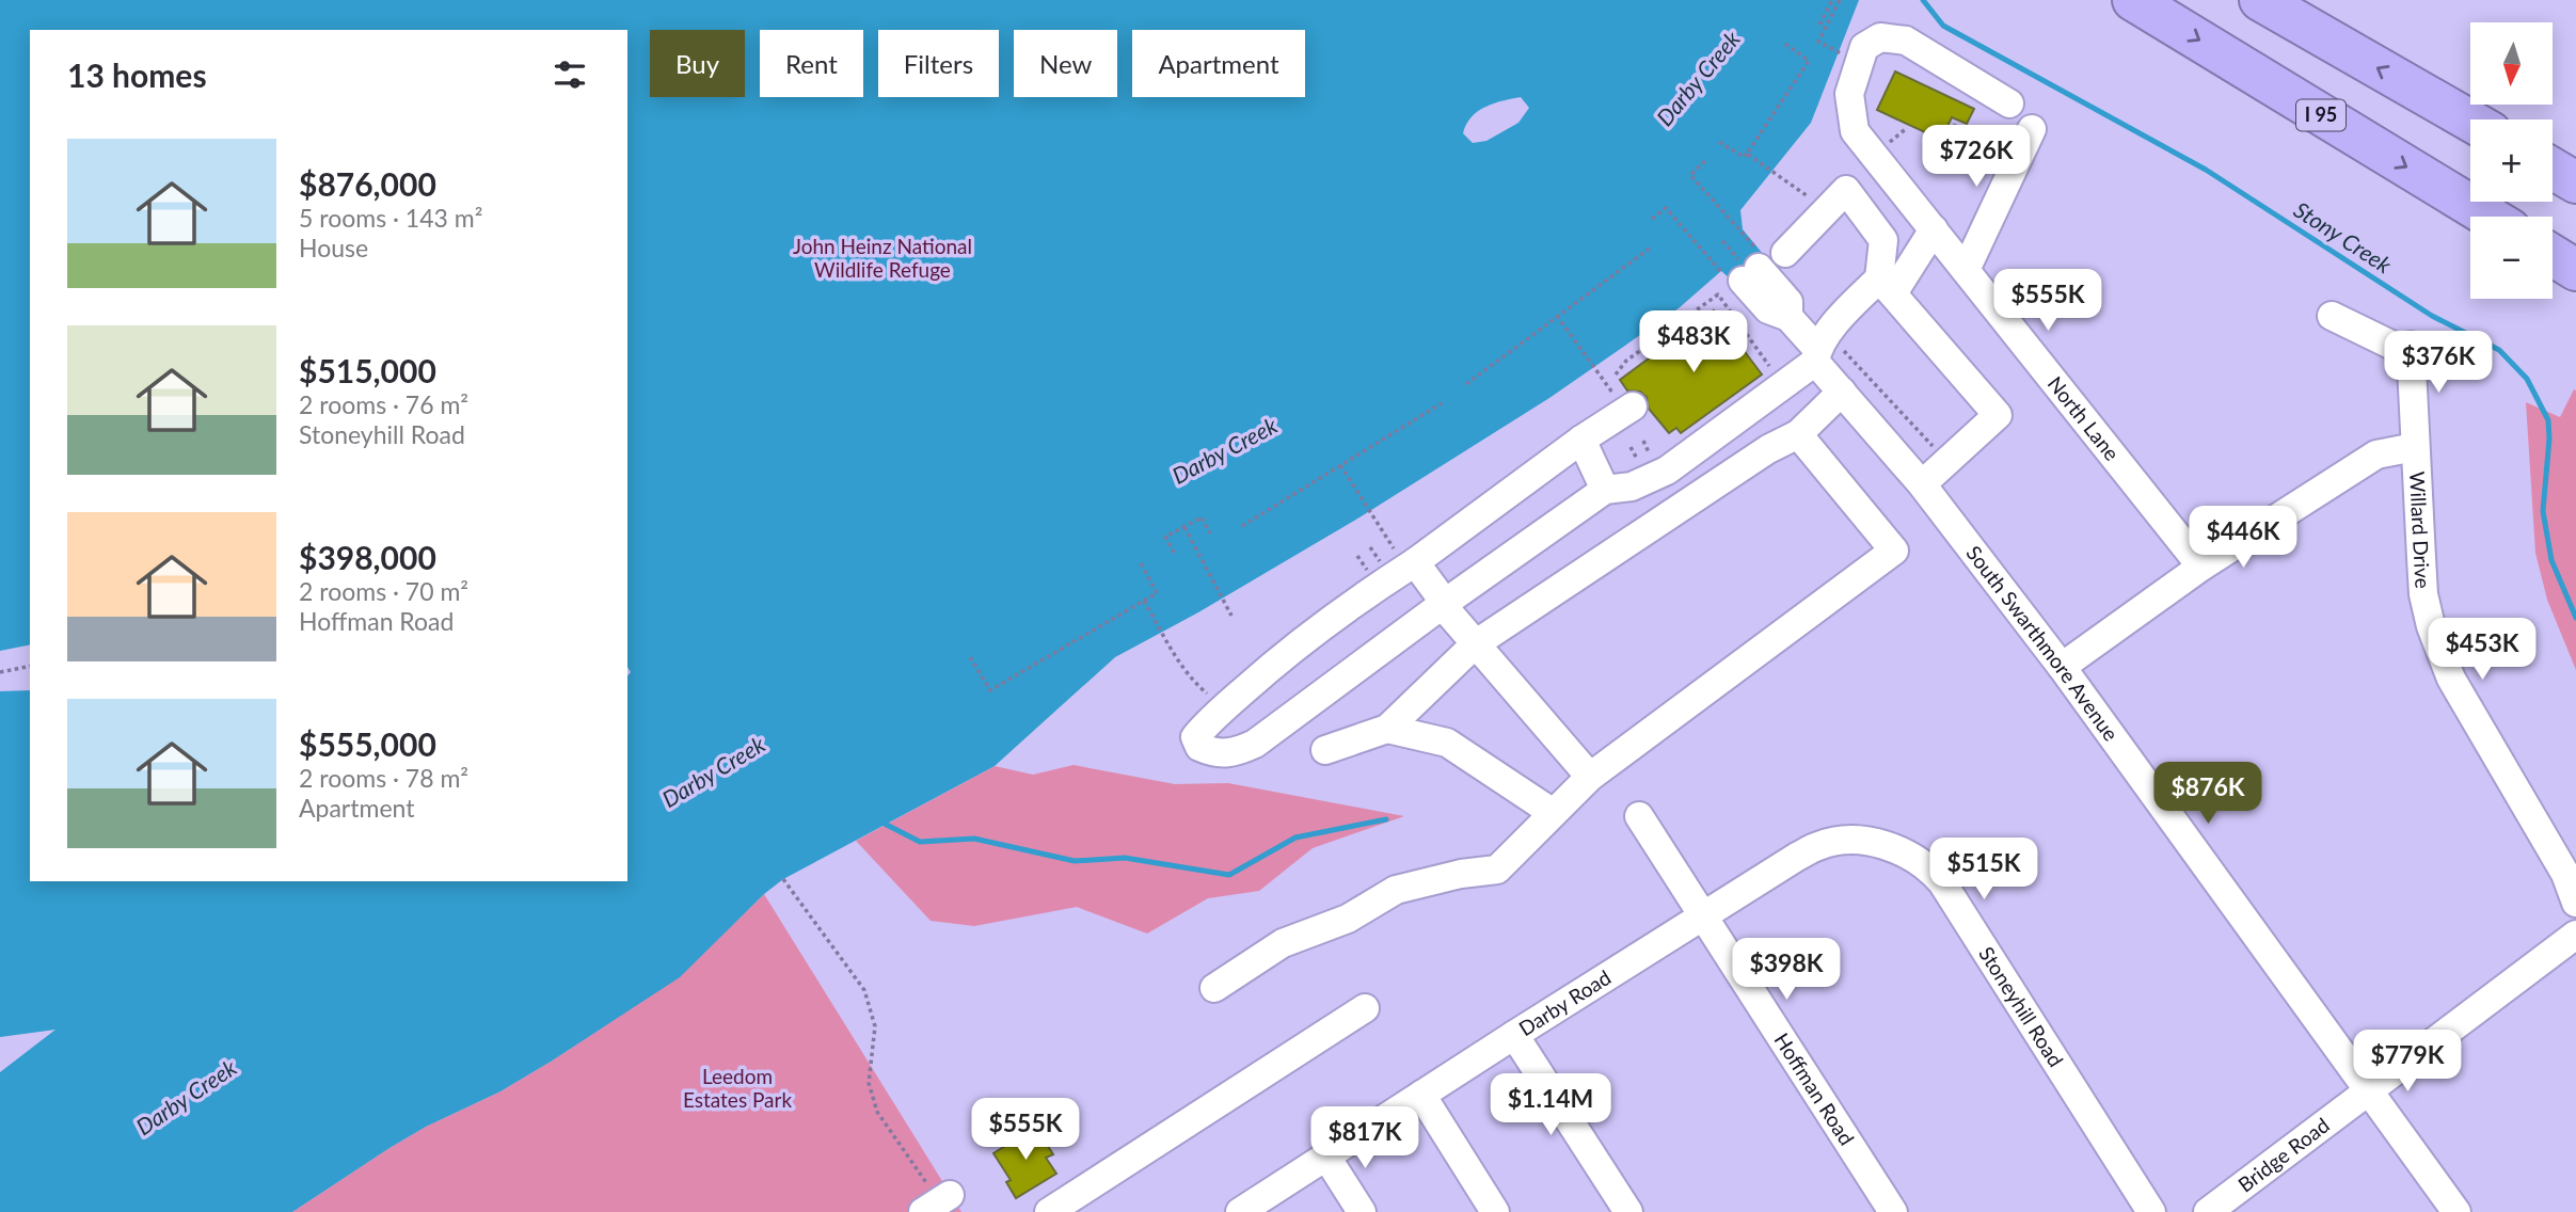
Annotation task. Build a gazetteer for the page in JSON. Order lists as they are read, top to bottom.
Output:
{
  "streets": {
    "highway": ["I 95"],
    "street": [
      "North Lane",
      "Willard Drive",
      "South Swarthmore Avenue",
      "Darby Road",
      "Stoneyhill Road",
      "Hoffman Road",
      "Bridge Road"
    ]
  },
  "crossings": [
    ["South Swarthmore Avenue", "Bridge Road"],
    ["Darby Road", "Stoneyhill Road"],
    ["Darby Road", "Hoffman Road"],
    ["Stoneyhill Road", "Hoffman Road"]
  ],
  "water": ["Darby Creek", "Stony Creek"],
  "parks": ["John Heinz National Wildlife Refuge", "Leedom Estates Park"],
  "north": "bottom",
  "page": {
    "map_buttons": ["+", "−"],
    "chip": [
      "Buy",
      "Rent",
      "Filters",
      "New",
      "Apartment"
    ],
    "heading": "13 homes",
    "list": [
      {
        "name": "$876,000",
        "note": "5 rooms · 143 m² · House"
      },
      {
        "name": "$515,000",
        "note": "2 rooms · 76 m² · Stoneyhill Road"
      },
      {
        "name": "$398,000",
        "note": "2 rooms · 70 m² · Hoffman Road"
      },
      {
        "name": "$555,000",
        "note": "2 rooms · 78 m² · Apartment"
      }
    ],
    "price": [
      "$726K",
      "$555K",
      "$483K",
      "$376K",
      "$446K",
      "$453K",
      "$876K",
      "$515K",
      "$398K",
      "$779K",
      "$1.14M",
      "$555K",
      "$817K"
    ]
  }
}
